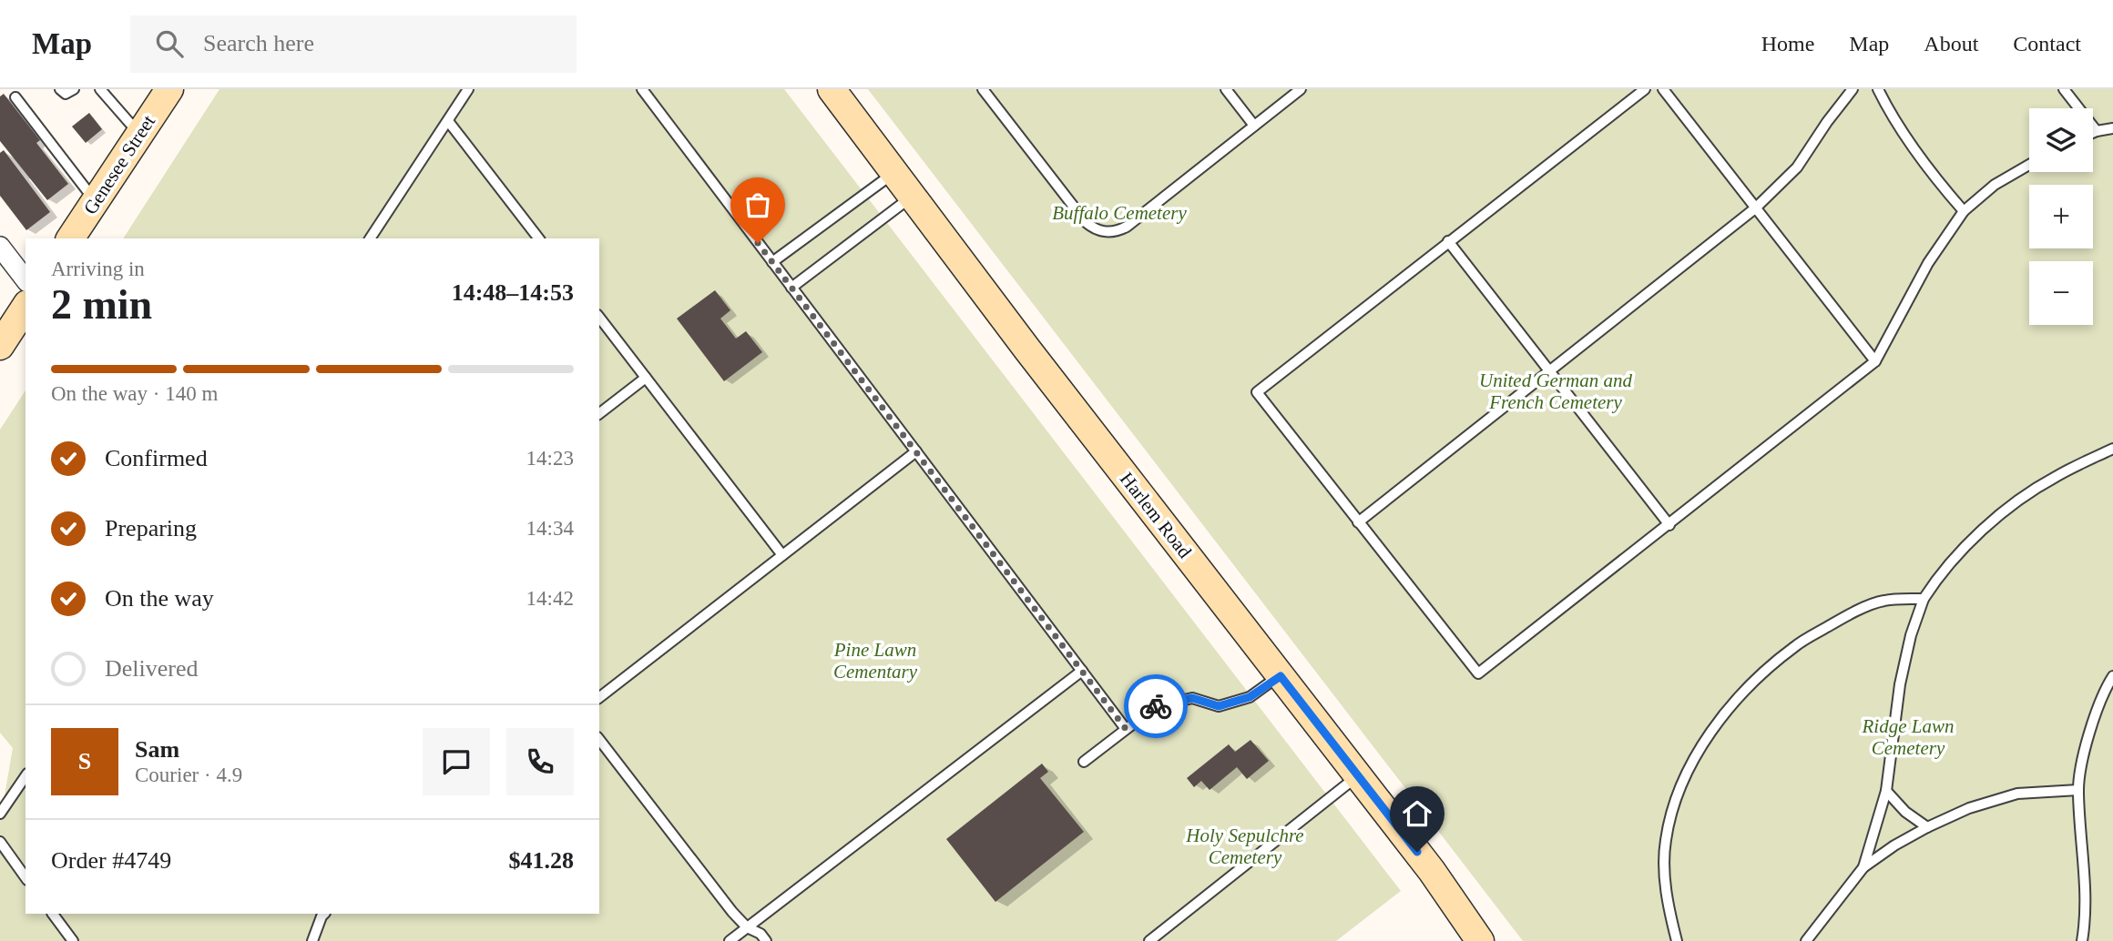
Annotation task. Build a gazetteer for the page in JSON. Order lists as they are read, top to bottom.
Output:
{
  "streets": {
    "main road": ["Genesee Street", "Harlem Road"]
  },
  "parks": [
    "Buffalo Cemetery",
    "United German and French Cemetery",
    "Pine Lawn Cementary",
    "Ridge Lawn Cemetery",
    "Holy Sepulchre Cemetery"
  ],
  "page": {
    "header": "Map",
    "search": "Search here",
    "nav": [
      "Home",
      "Map",
      "About",
      "Contact"
    ],
    "map_buttons": ["+", "−"],
    "heading": ["2 min", "Arriving in", "14:48–14:53"],
    "panel": [
      "Sam",
      "Courier · 4.9",
      "Order #4749",
      "$41.28"
    ],
    "bar": "On the way · 140 m",
    "list": [
      ["Confirmed", "14:23"],
      ["Preparing", "14:34"],
      ["On the way", "14:42"],
      "Delivered"
    ],
    "round": "S"
  }
}
